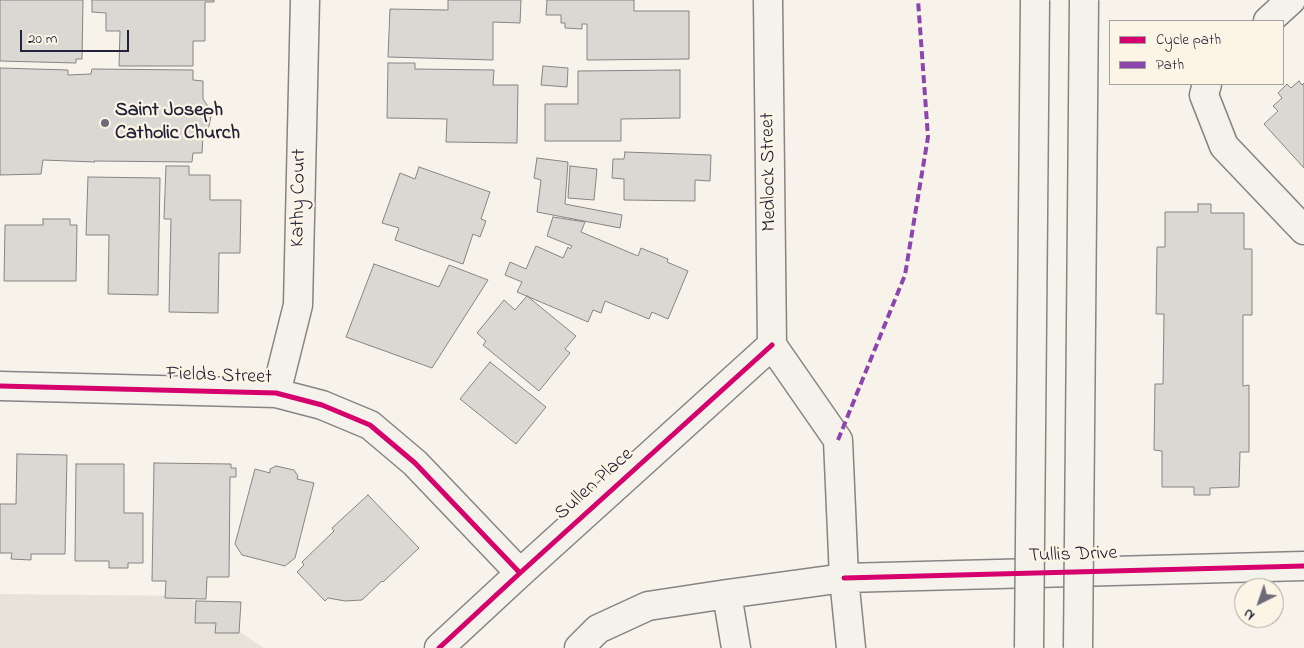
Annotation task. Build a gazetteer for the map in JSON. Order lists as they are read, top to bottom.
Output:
{
  "streets": {
    "street": [
      "Medlock Street",
      "Kathy Court",
      "Fields Street",
      "Sullen Place",
      "Tullis Drive"
    ]
  },
  "crossings": [
    ["Medlock Street", "Sullen Place"],
    ["Kathy Court", "Fields Street"],
    ["Fields Street", "Sullen Place"]
  ],
  "places": ["Saint Joseph Catholic Church"],
  "legend": ["Cycle path", "Path"],
  "scale_bar": "20 m",
  "north": "bottom left"
}
